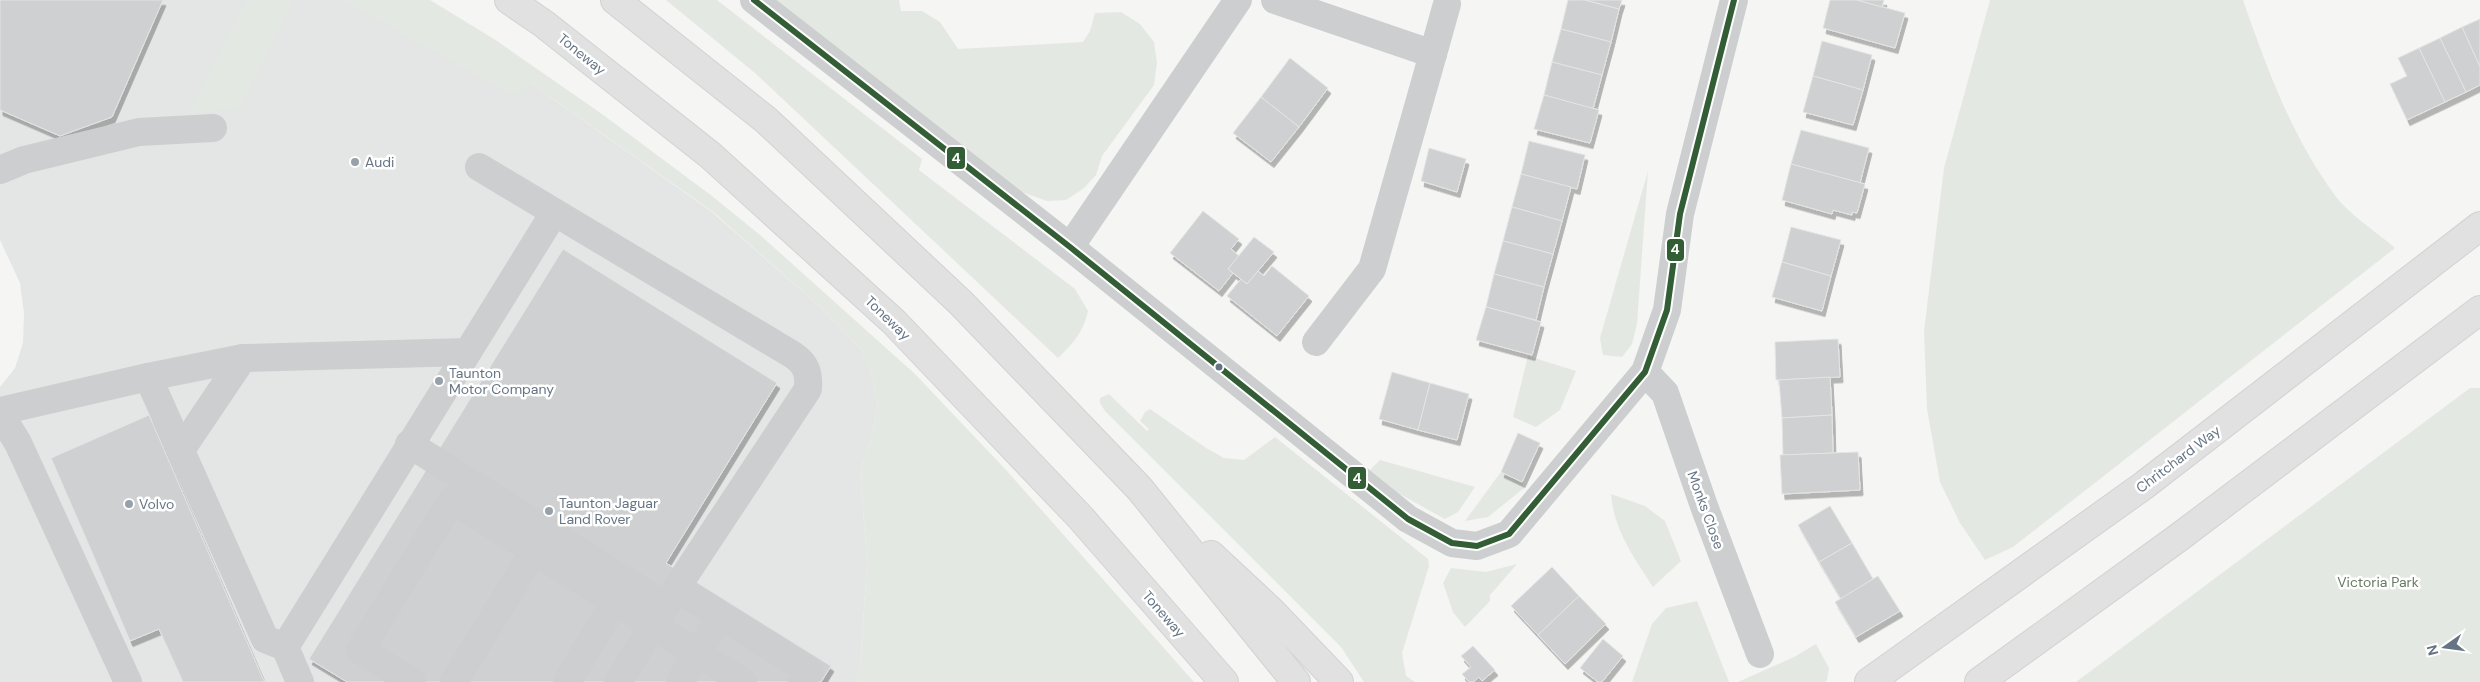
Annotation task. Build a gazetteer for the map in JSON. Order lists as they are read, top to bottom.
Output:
{
  "streets": {
    "main road": ["Toneway", "Chritchard Way"],
    "street": ["Monks Close"]
  },
  "parks": ["Victoria Park"],
  "places": [
    "Audi",
    "Taunton Motor Company",
    "Volvo",
    "Taunton Jaguar Land Rover"
  ],
  "lines": ["transit line 4"],
  "north": "left"
}
